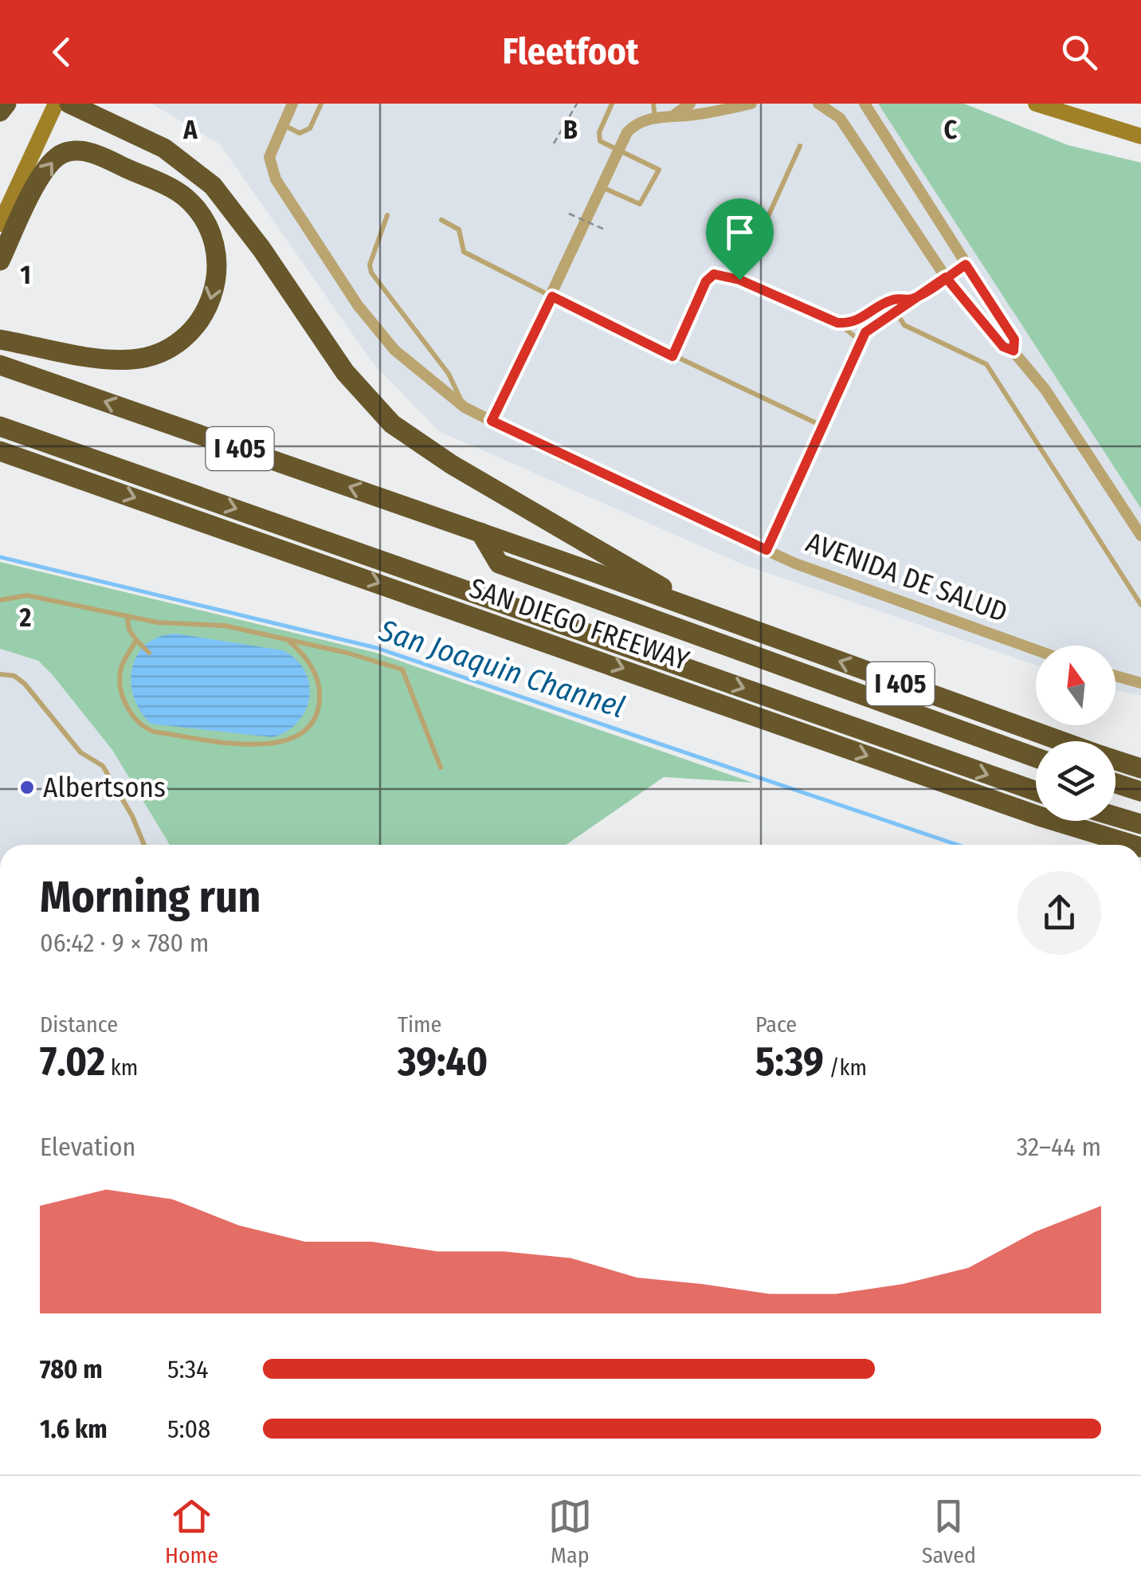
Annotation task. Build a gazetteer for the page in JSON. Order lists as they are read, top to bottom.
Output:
{
  "streets": {
    "highway": ["I 405", "SAN DIEGO FREEWAY"],
    "street": ["AVENIDA DE SALUD"]
  },
  "water": ["San Joaquin Channel"],
  "places": ["Albertsons"],
  "north": "top",
  "page": {
    "header": "Fleetfoot",
    "heading": ["Morning run", "06:42 · 9 × 780 m"],
    "stats": [
      ["Distance", "7.02 km"],
      ["Time", "39:40"],
      ["Pace", "5:39 /km"]
    ],
    "chart": ["Elevation", "32–44 m"],
    "list": [
      {
        "name": "780 m",
        "note": "5:34"
      },
      {
        "name": "1.6 km",
        "note": "5:08"
      }
    ],
    "tabs": ["Home", "Map", "Saved"]
  },
  "grid": {
    "columns": ["A", "B", "C"],
    "rows": ["1", "2"]
  }
}
